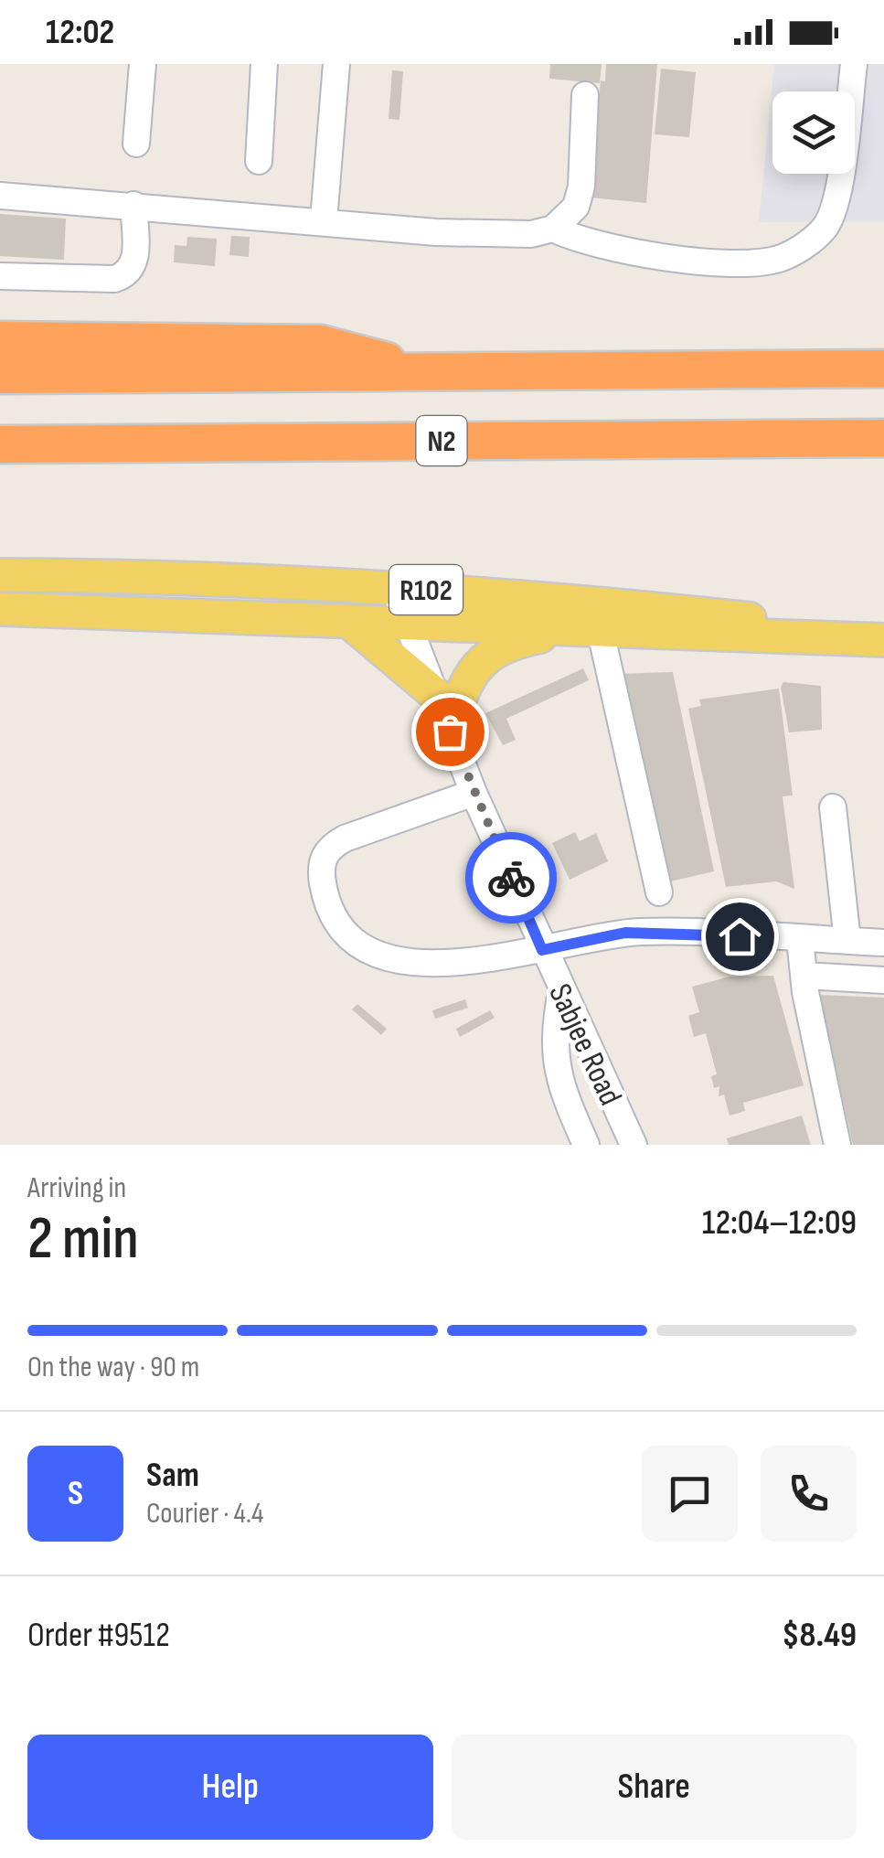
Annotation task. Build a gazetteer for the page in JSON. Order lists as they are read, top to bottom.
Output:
{
  "streets": {
    "highway": ["N2"],
    "main road": ["R102"],
    "street": ["Sabjee Road"]
  },
  "crossings": [
    ["R102", "Sabjee Road"]
  ],
  "page": {
    "status": "12:02",
    "heading": ["2 min", "Arriving in", "12:04–12:09"],
    "panel": [
      "Sam",
      "Courier · 4.4",
      "Order #9512",
      "$8.49"
    ],
    "bar": "On the way · 90 m",
    "round": "S",
    "buttons": ["Help", "Share"]
  }
}
